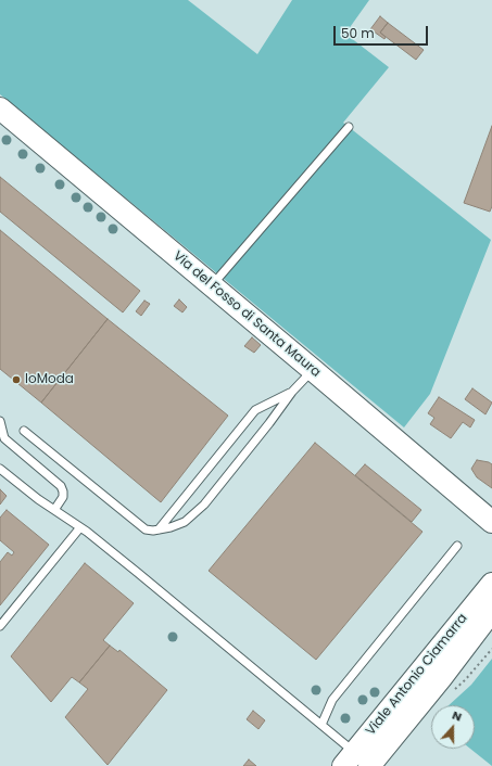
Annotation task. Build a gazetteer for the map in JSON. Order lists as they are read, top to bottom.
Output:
{
  "streets": {
    "street": ["Via del Fosso di Santa Maura", "Viale Antonio Ciamarra"]
  },
  "places": ["IoModa"],
  "scale_bar": "50 m",
  "north": "top"
}
